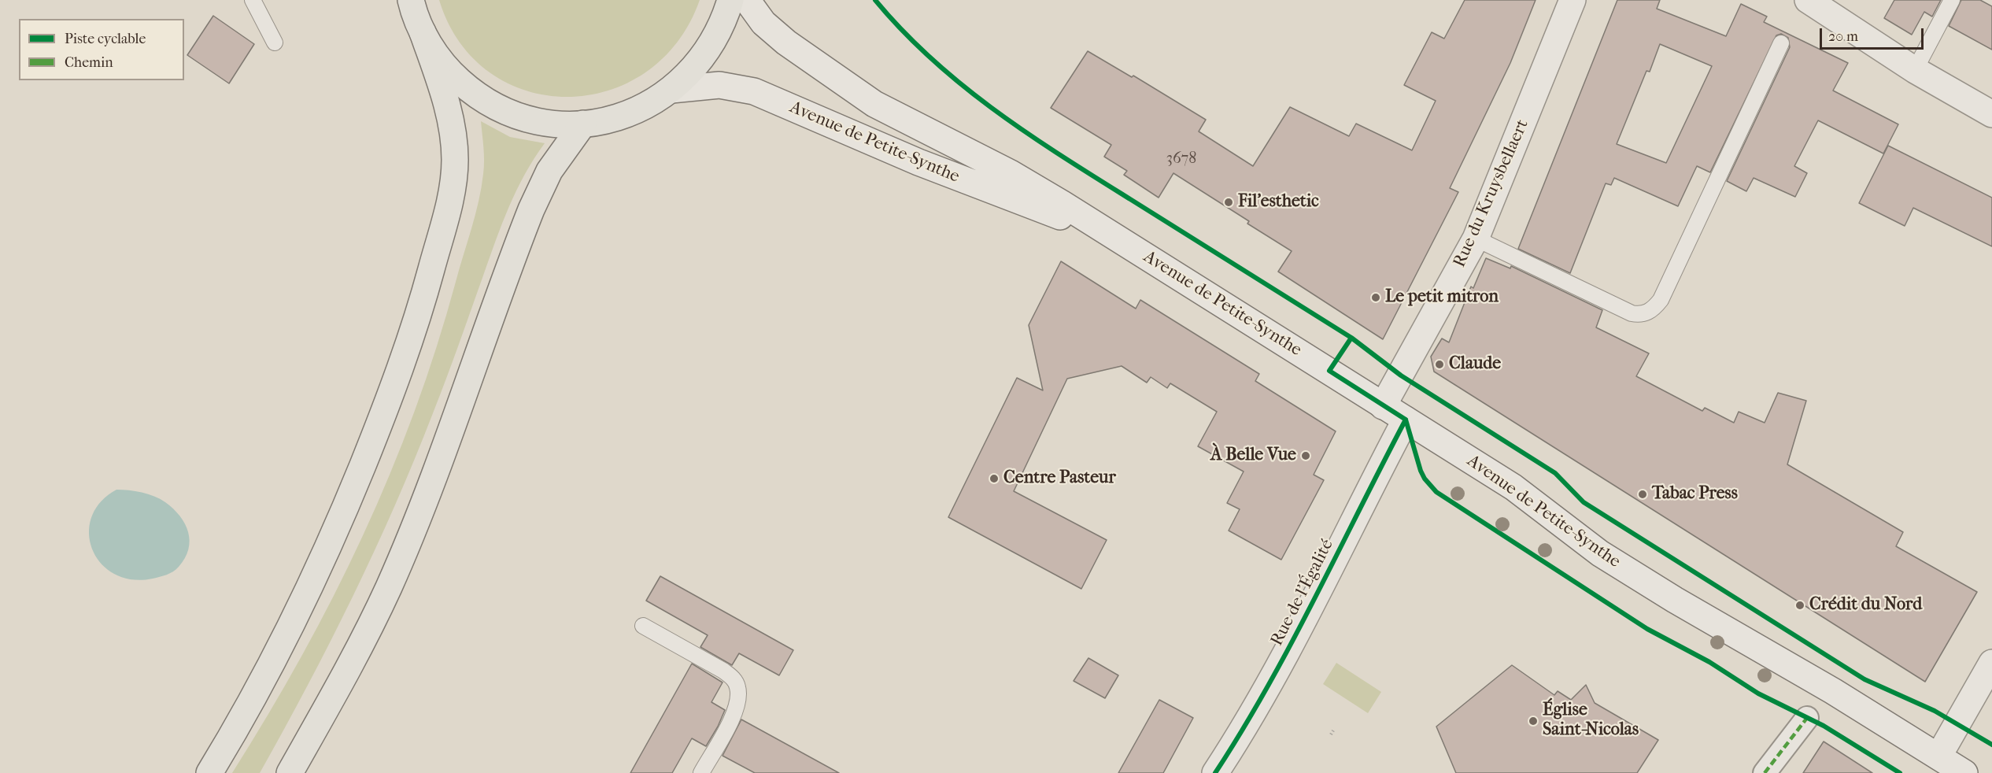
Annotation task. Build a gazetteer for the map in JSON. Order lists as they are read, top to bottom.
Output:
{
  "streets": {
    "main road": ["Avenue de Petite-Synthe", "Rue du Kruysbellaert", "Rue de l'Égalité"]
  },
  "crossings": [
    ["Avenue de Petite-Synthe", "Rue du Kruysbellaert"],
    ["Avenue de Petite-Synthe", "Rue de l'Égalité"]
  ],
  "places": [
    "Fil'esthetic",
    "Le petit mitron",
    "Claude",
    "À Belle Vue",
    "Centre Pasteur",
    "Tabac Press",
    "Crédit du Nord",
    "Église Saint-Nicolas"
  ],
  "house_numbers": ["3678"],
  "legend": ["Piste cyclable", "Chemin"],
  "scale_bar": "20 m"
}
